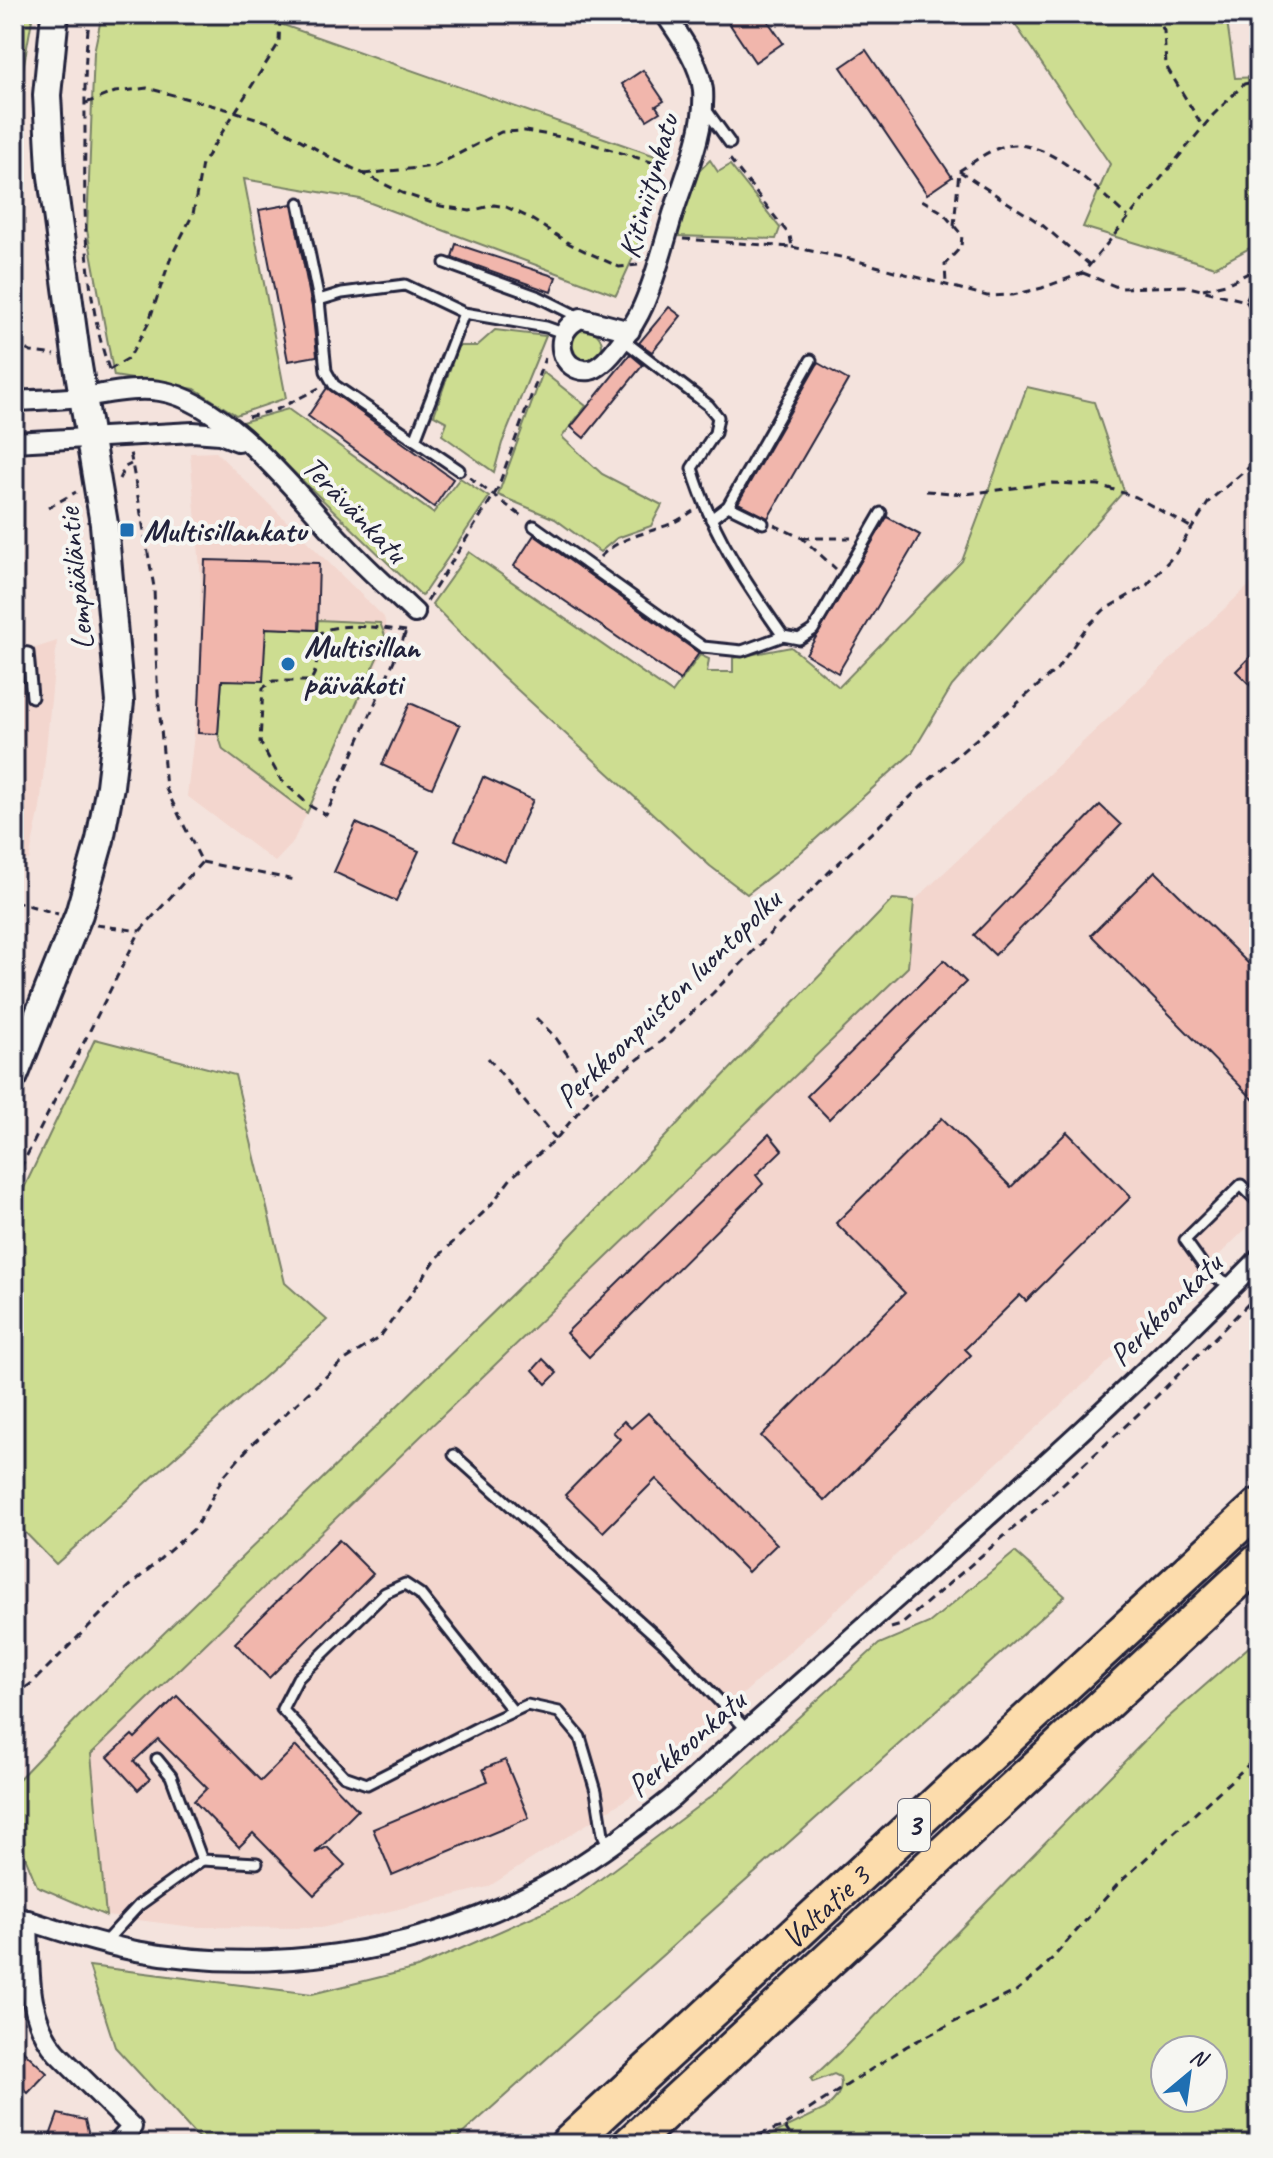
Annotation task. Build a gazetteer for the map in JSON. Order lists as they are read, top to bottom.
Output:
{
  "streets": {
    "highway": ["3", "Valtatie 3"],
    "main road": ["Lempääläntie"],
    "street": ["Kitiniitynkatu", "Terävänkatu", "Perkkoonkatu"],
    "path": ["Perkkoonpuiston luontopolku"]
  },
  "crossings": [
    ["Terävänkatu", "Lempääläntie"]
  ],
  "places": {
    "transit": ["Multisillankatu"],
    "other": ["Multisillan päiväkoti"]
  },
  "north": "top right"
}
